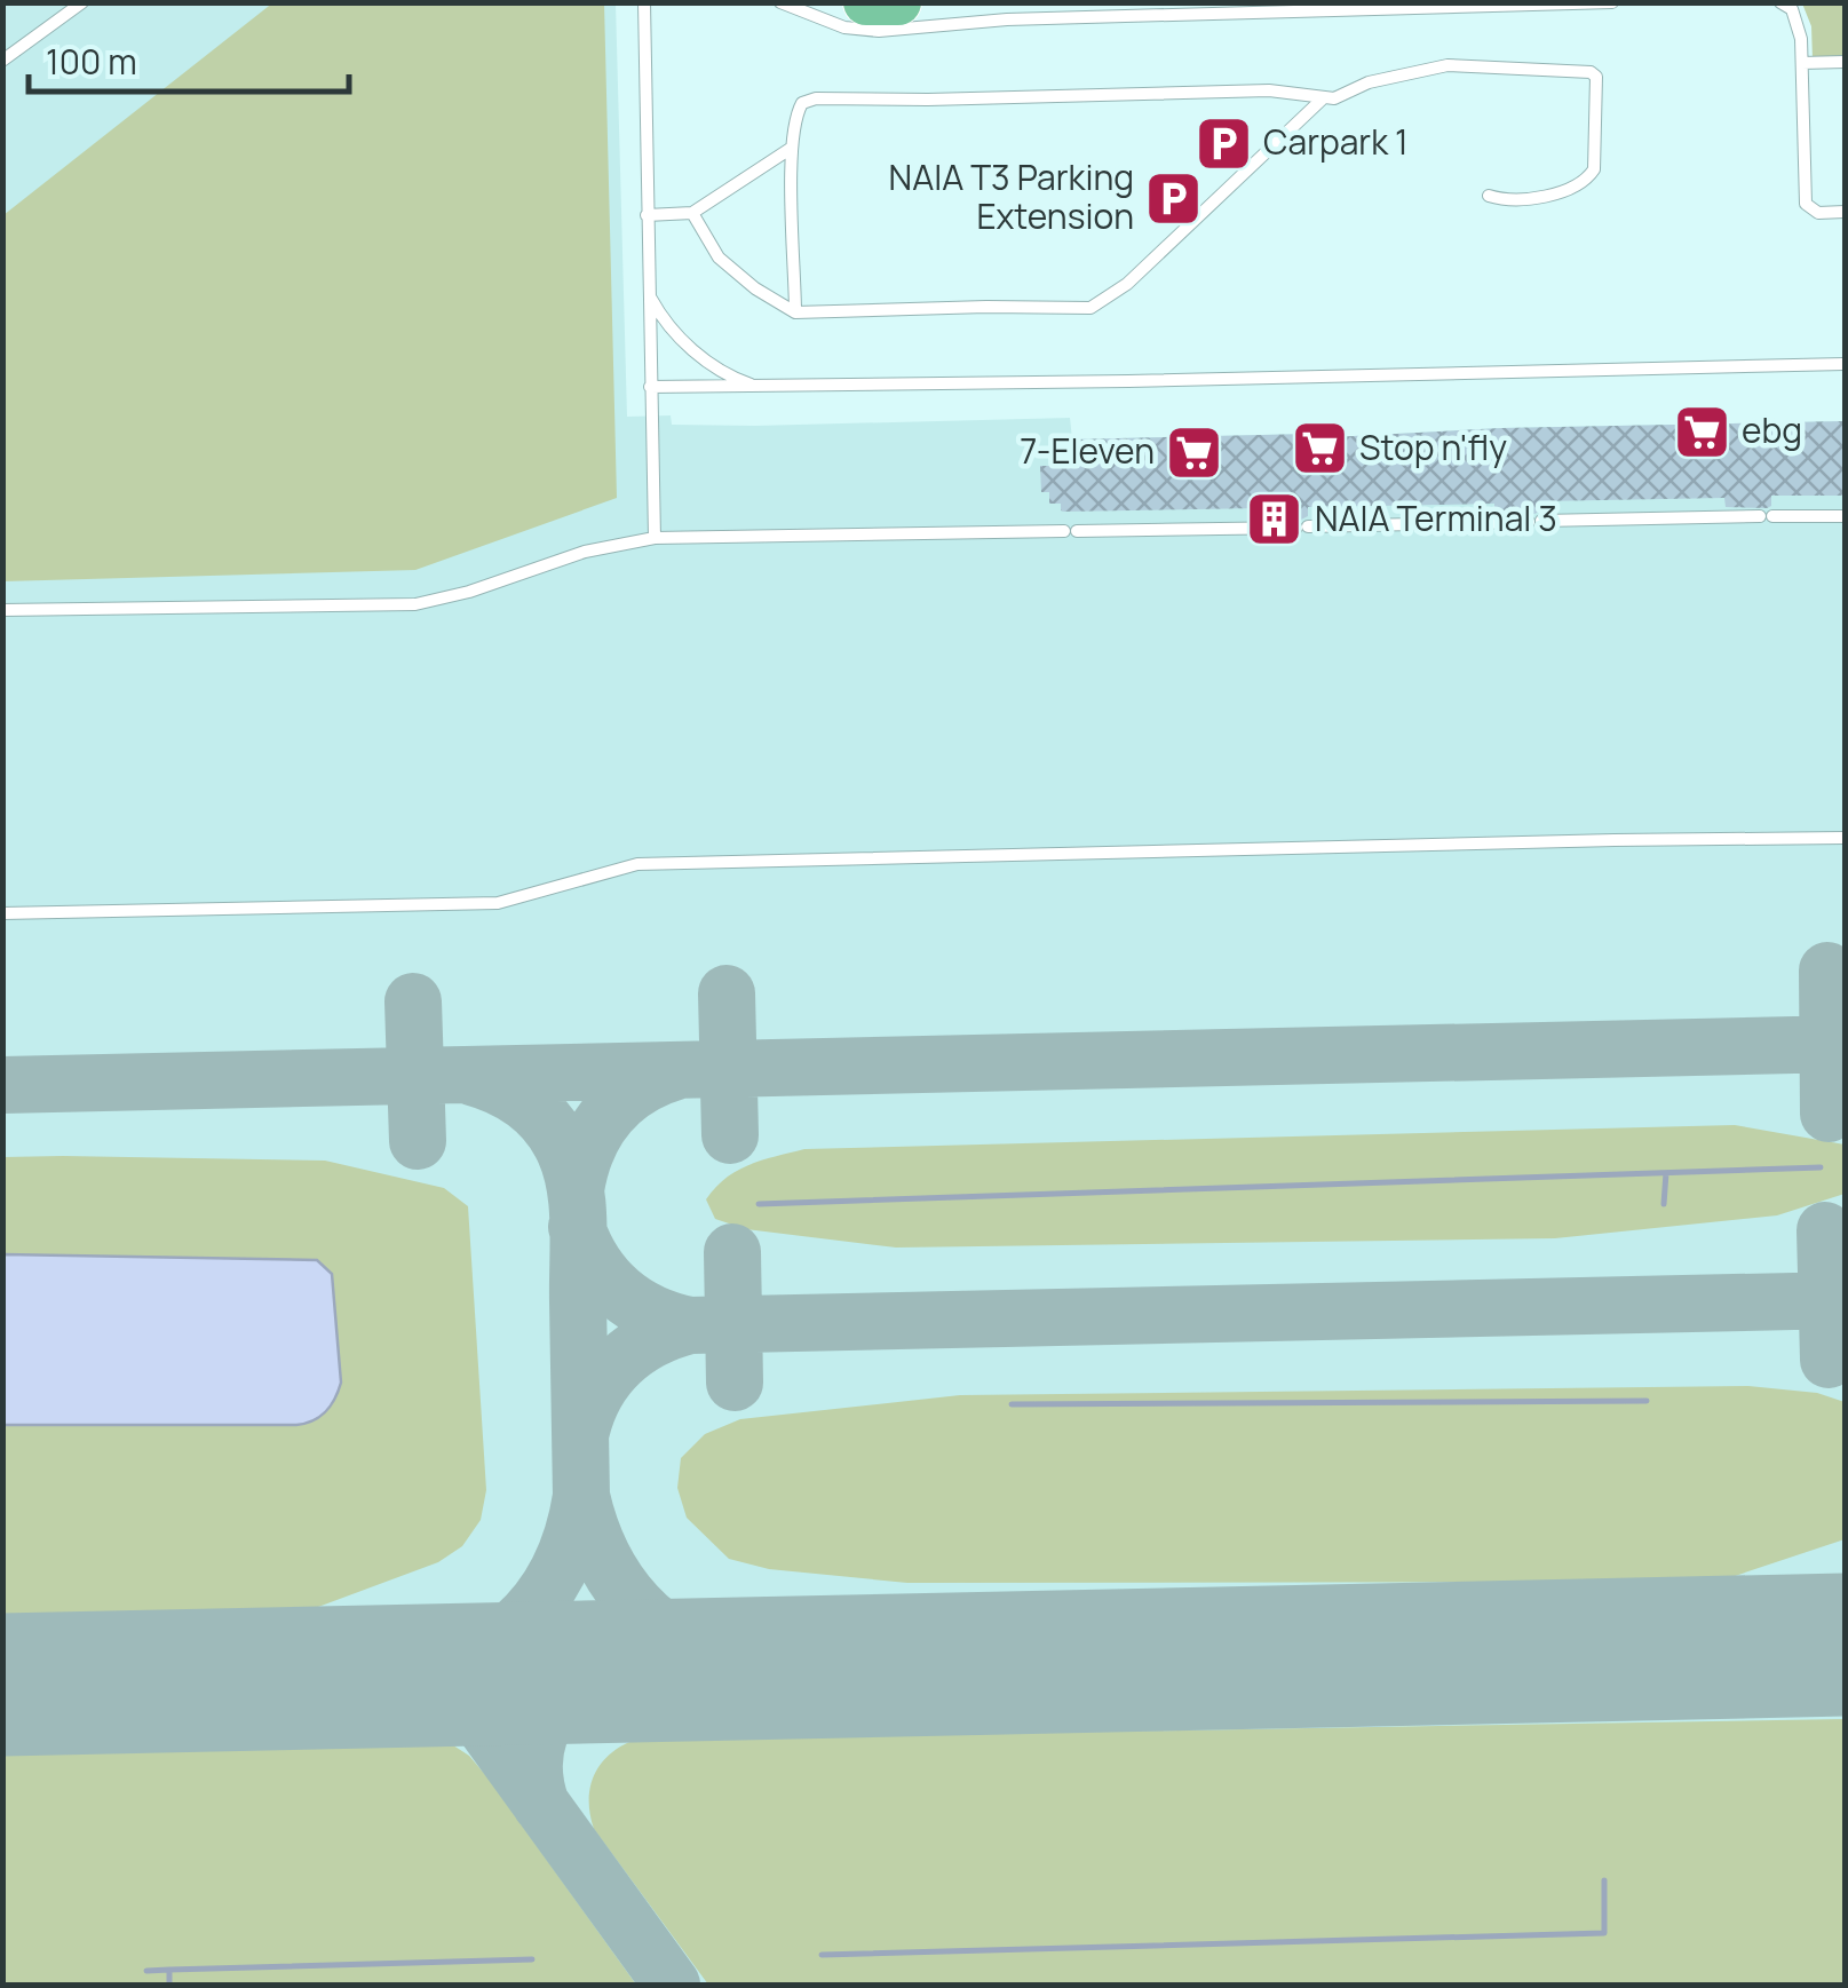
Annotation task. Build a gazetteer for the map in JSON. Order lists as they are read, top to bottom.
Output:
{
  "places": {
    "parking": ["Carpark 1", "NAIA T3 Parking Extension"],
    "supermarket": ["ebg", "Stop n'fly", "7-Eleven"],
    "building": ["NAIA Terminal 3"]
  },
  "scale_bar": "100 m"
}
